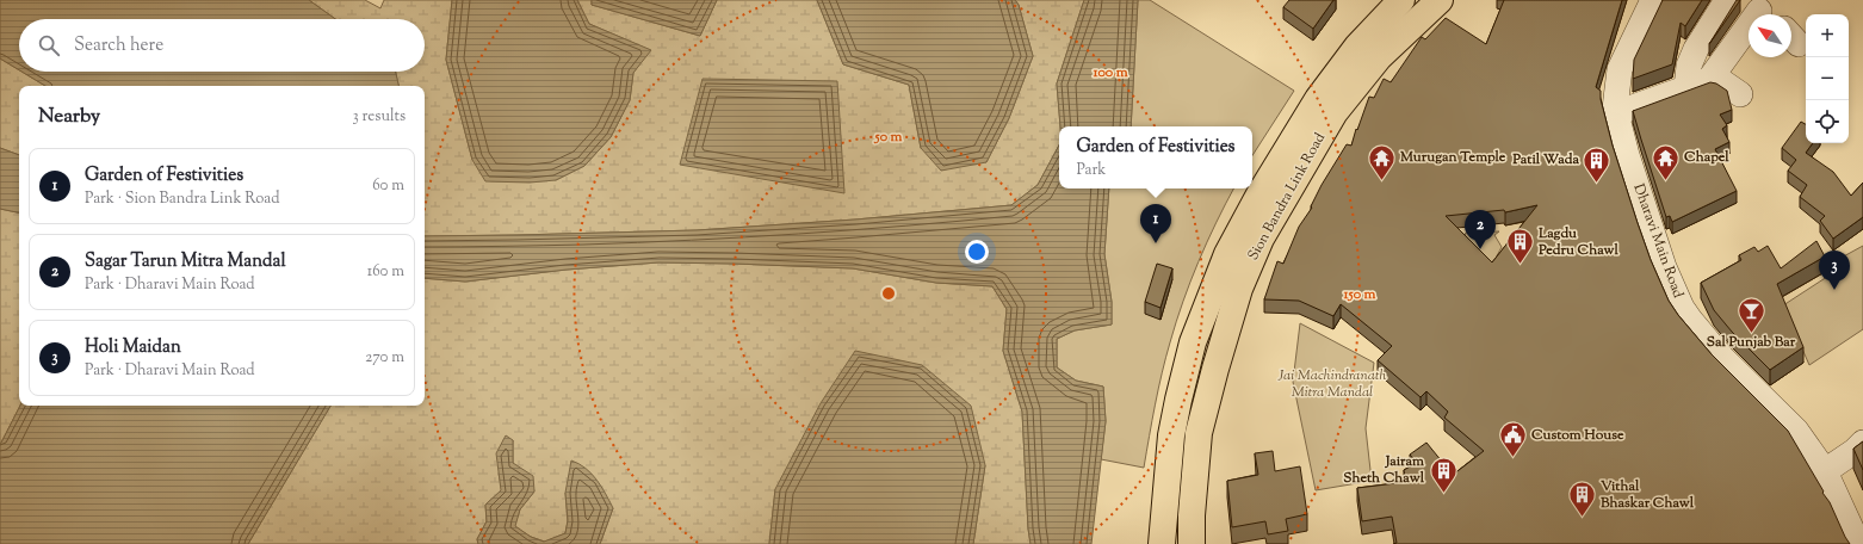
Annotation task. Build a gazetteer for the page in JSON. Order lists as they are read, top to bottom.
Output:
{
  "streets": {
    "main road": ["Sion Bandra Link Road"],
    "street": ["Dharavi Main Road"]
  },
  "parks": ["Jai Machindranath Mitra Mandal"],
  "places": {
    "temple": ["Murugan Temple", "Chapel"],
    "building": [
      "Patil Wada",
      "Lagdu Pedru Chawl",
      "Jairam Sheth Chawl",
      "Vithal Bhaskar Chawl"
    ],
    "bar": ["Sal Punjab Bar"],
    "public building": ["Custom House"]
  },
  "north": "top left",
  "page": {
    "map_buttons": ["+", "−"],
    "search": "Search here",
    "heading": ["Nearby", "3 results"],
    "popup": ["Garden of Festivities", "Park"],
    "list": [
      {
        "mark": "1",
        "name": "Garden of Festivities",
        "note": "Park · Sion Bandra Link Road",
        "value": "60 m"
      },
      {
        "mark": "2",
        "name": "Sagar Tarun Mitra Mandal",
        "note": "Park · Dharavi Main Road",
        "value": "160 m"
      },
      {
        "mark": "3",
        "name": "Holi Maidan",
        "note": "Park · Dharavi Main Road",
        "value": "270 m"
      }
    ],
    "pins": ["1", "2", "3"]
  },
  "rings": ["100 m", "50 m", "150 m"]
}
